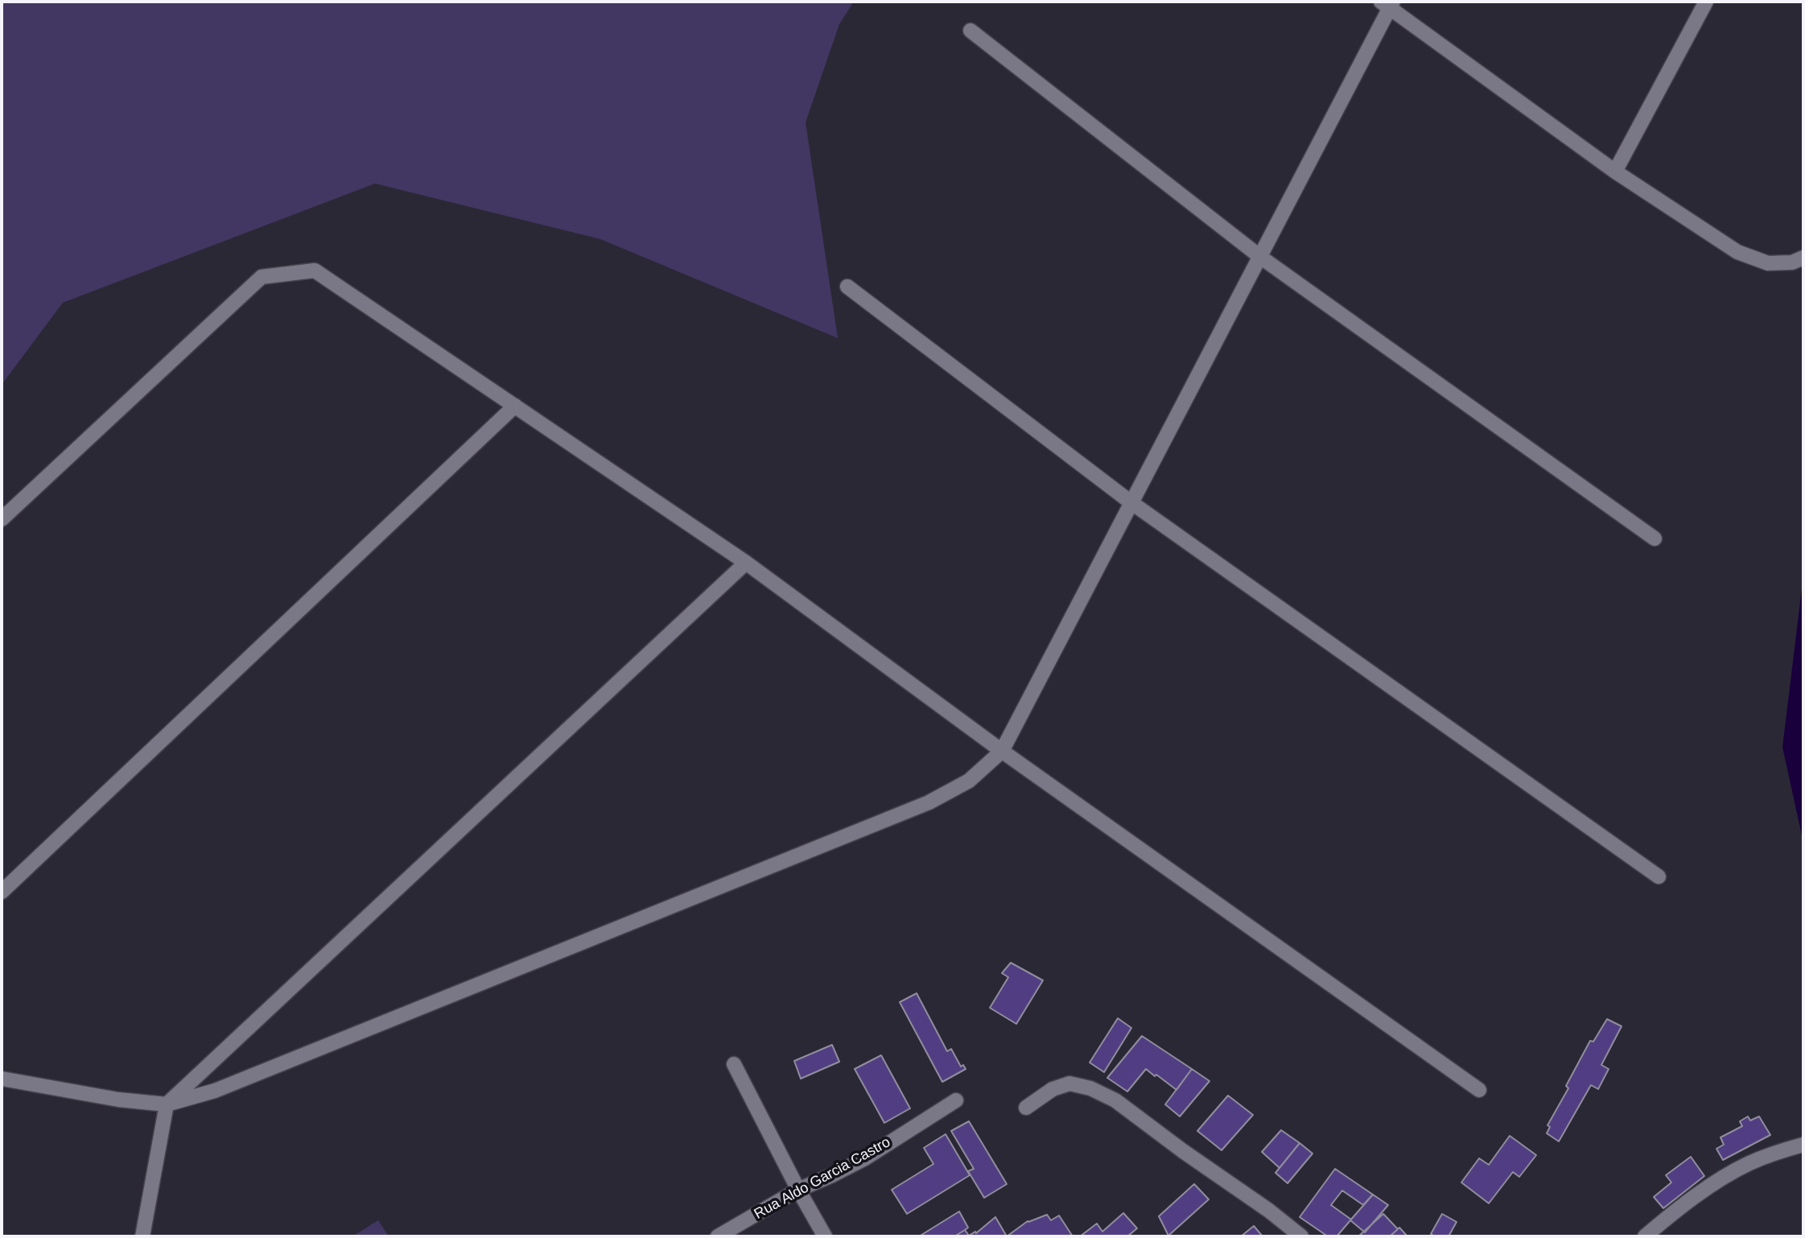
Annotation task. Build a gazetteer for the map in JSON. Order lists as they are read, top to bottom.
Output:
{
  "streets": {
    "street": ["Rua Aldo Garcia Castro"]
  }
}
